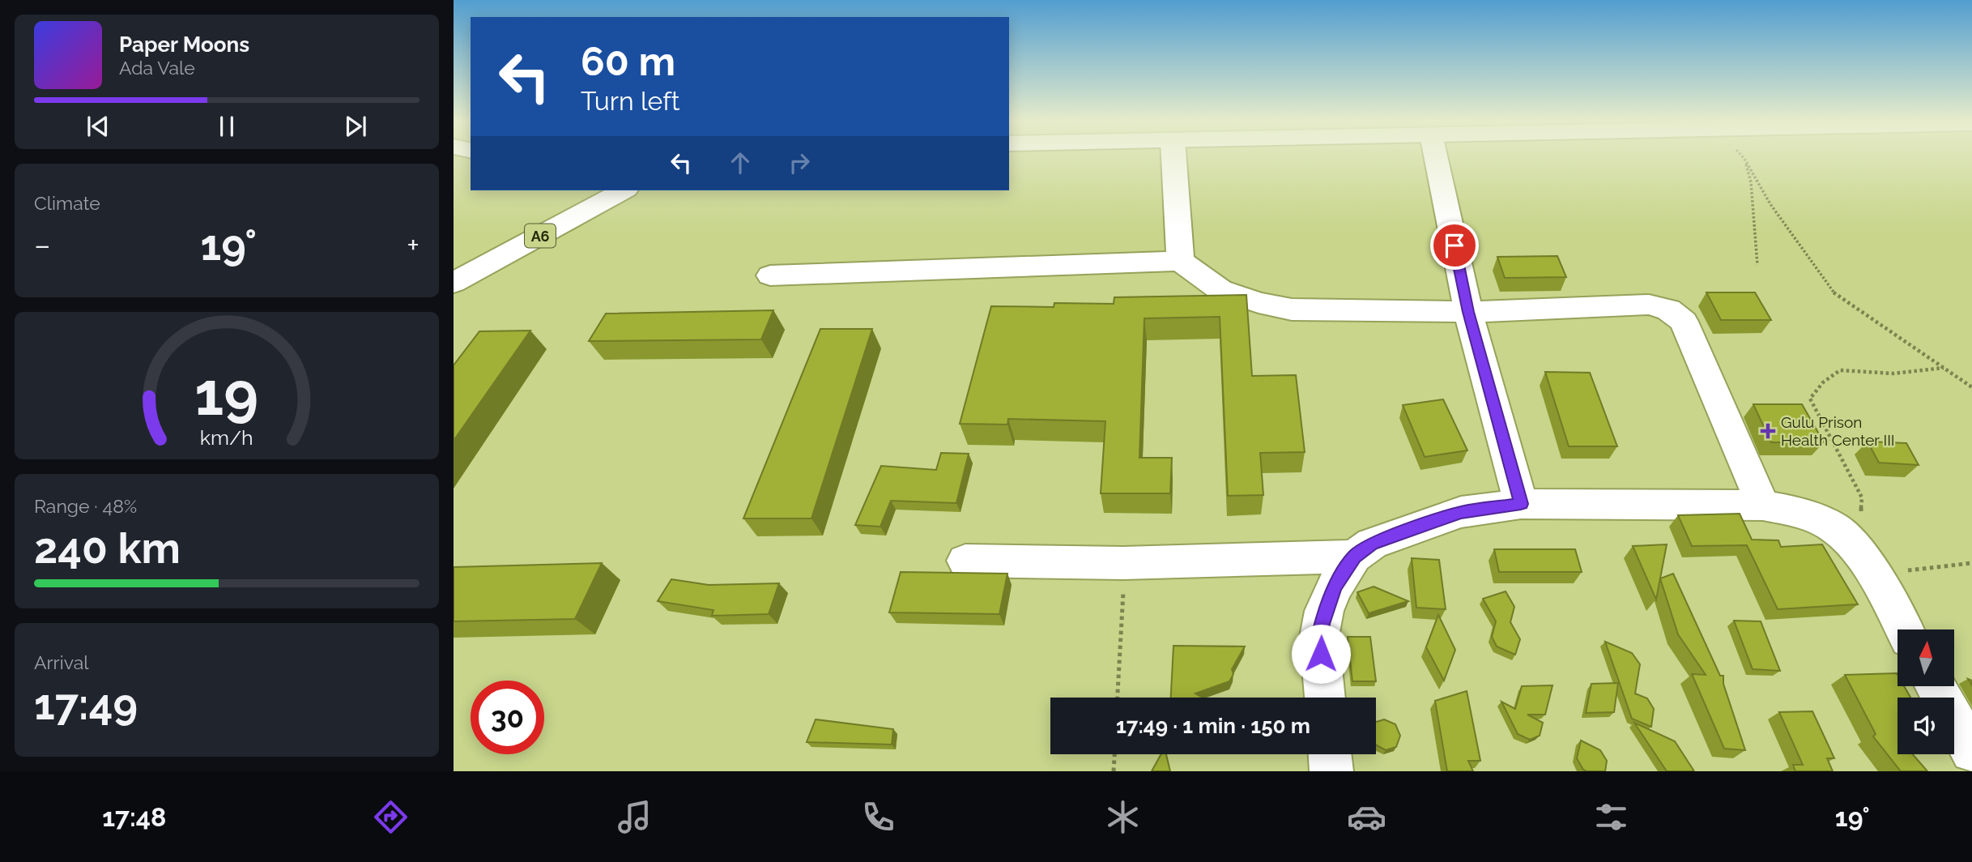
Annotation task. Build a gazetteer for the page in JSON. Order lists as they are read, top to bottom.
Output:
{
  "streets": {
    "street": ["A6"]
  },
  "places": {
    "health": ["Gulu Prison Health Center III"]
  },
  "north": "top",
  "page": {
    "turn": ["60 m", "Turn left"],
    "song": ["Paper Moons", "Ada Vale"],
    "tile": [
      "Climate",
      ["Range · 48%", "240 km"],
      ["Arrival", "17:49"]
    ],
    "heat": ["−", "19°", "+"],
    "limit": "30",
    "trip": "17:49 · 1 min · 150 m",
    "tabs": ["17:48", "19°"],
    "gauge": ["19", "km/h"]
  }
}
